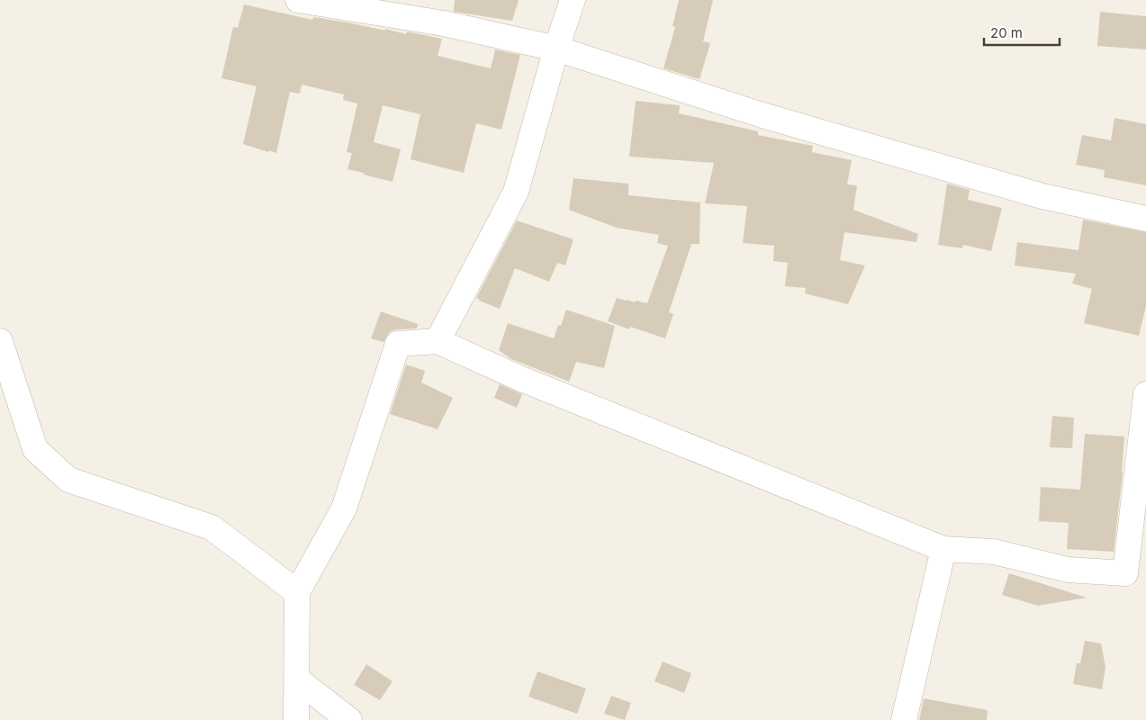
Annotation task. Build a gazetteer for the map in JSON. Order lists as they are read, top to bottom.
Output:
{
  "scale_bar": "20 m"
}
